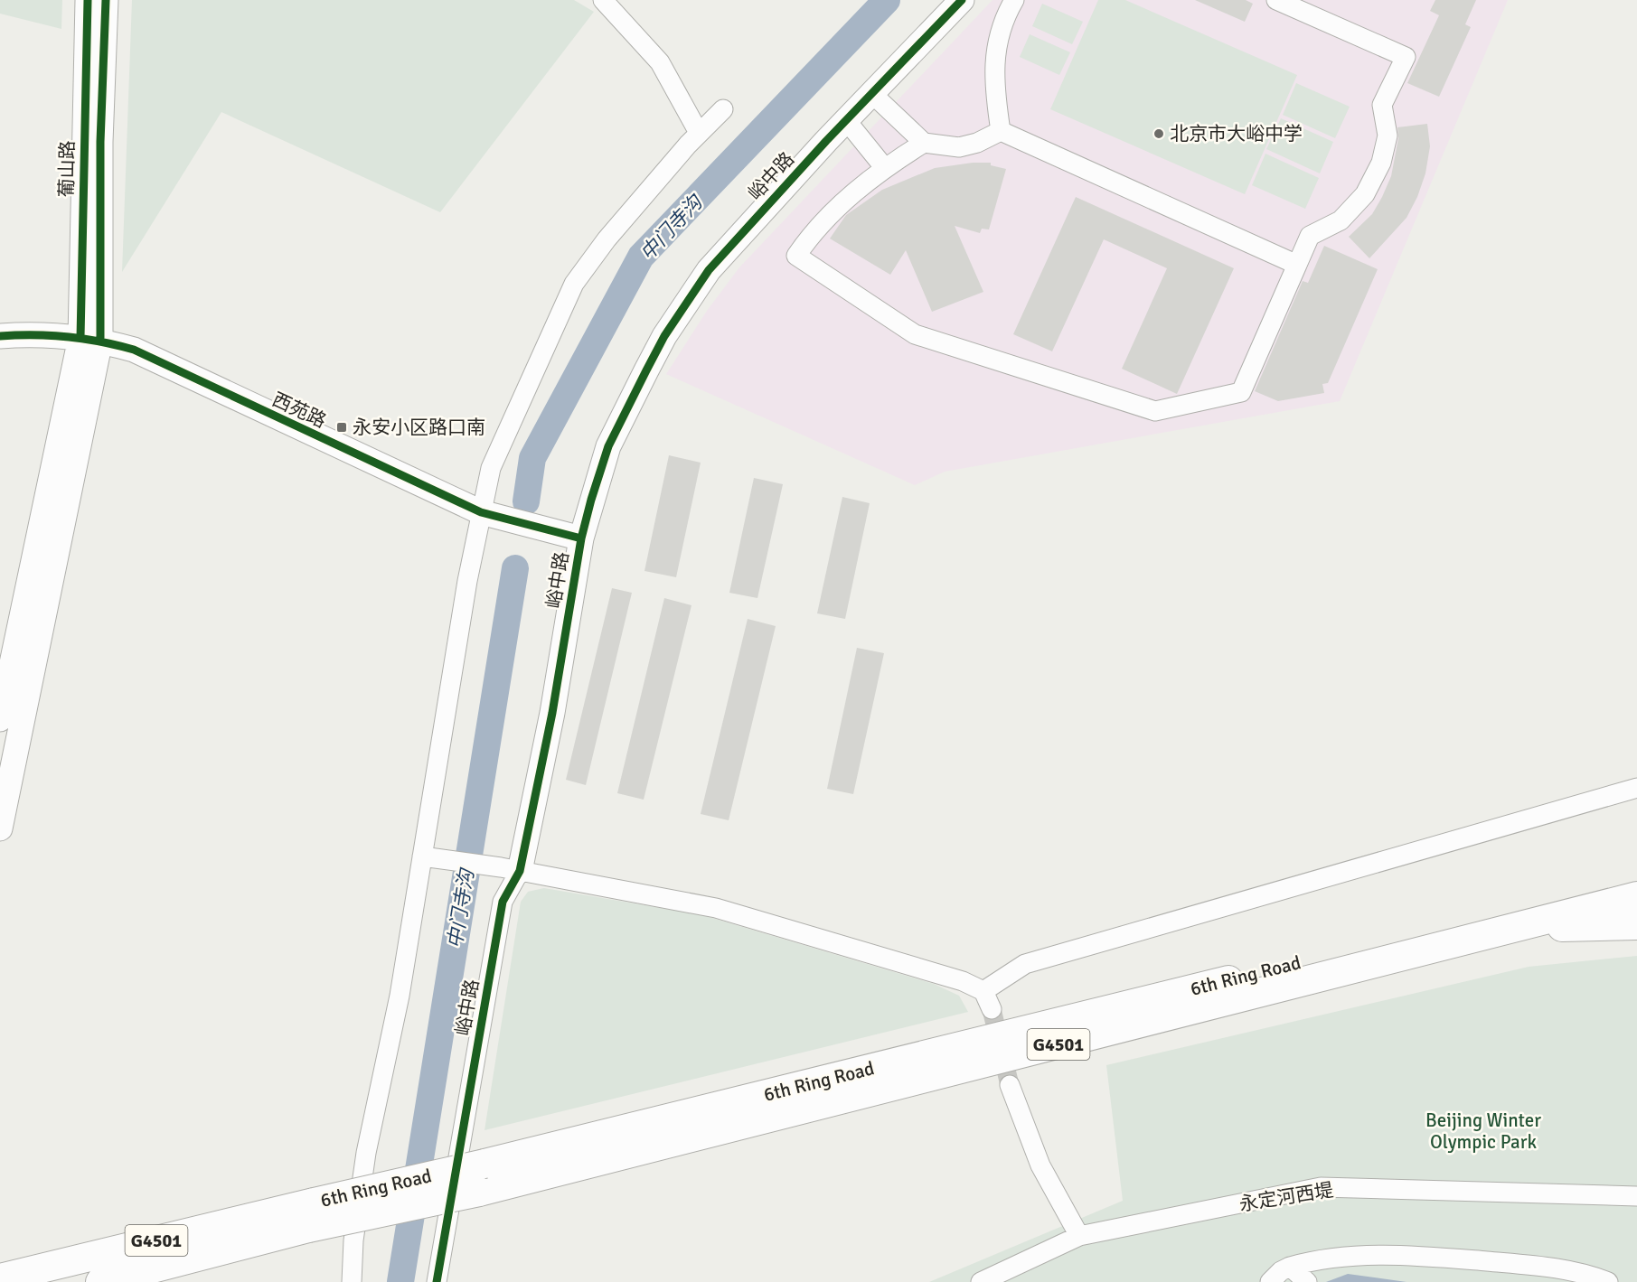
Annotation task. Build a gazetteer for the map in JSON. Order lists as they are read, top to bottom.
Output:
{
  "streets": {
    "highway": ["6th Ring Road", "G4501"],
    "main road": ["葡山路", "峪中路", "西苑路"],
    "street": ["永定河西堤"]
  },
  "crossings": [
    ["葡山路", "西苑路"],
    ["峪中路", "西苑路"]
  ],
  "water": ["中门寺沟"],
  "parks": ["Beijing Winter Olympic Park"],
  "places": {
    "other": ["北京市大峪中学"],
    "transit": ["永安小区路口南"]
  }
}
